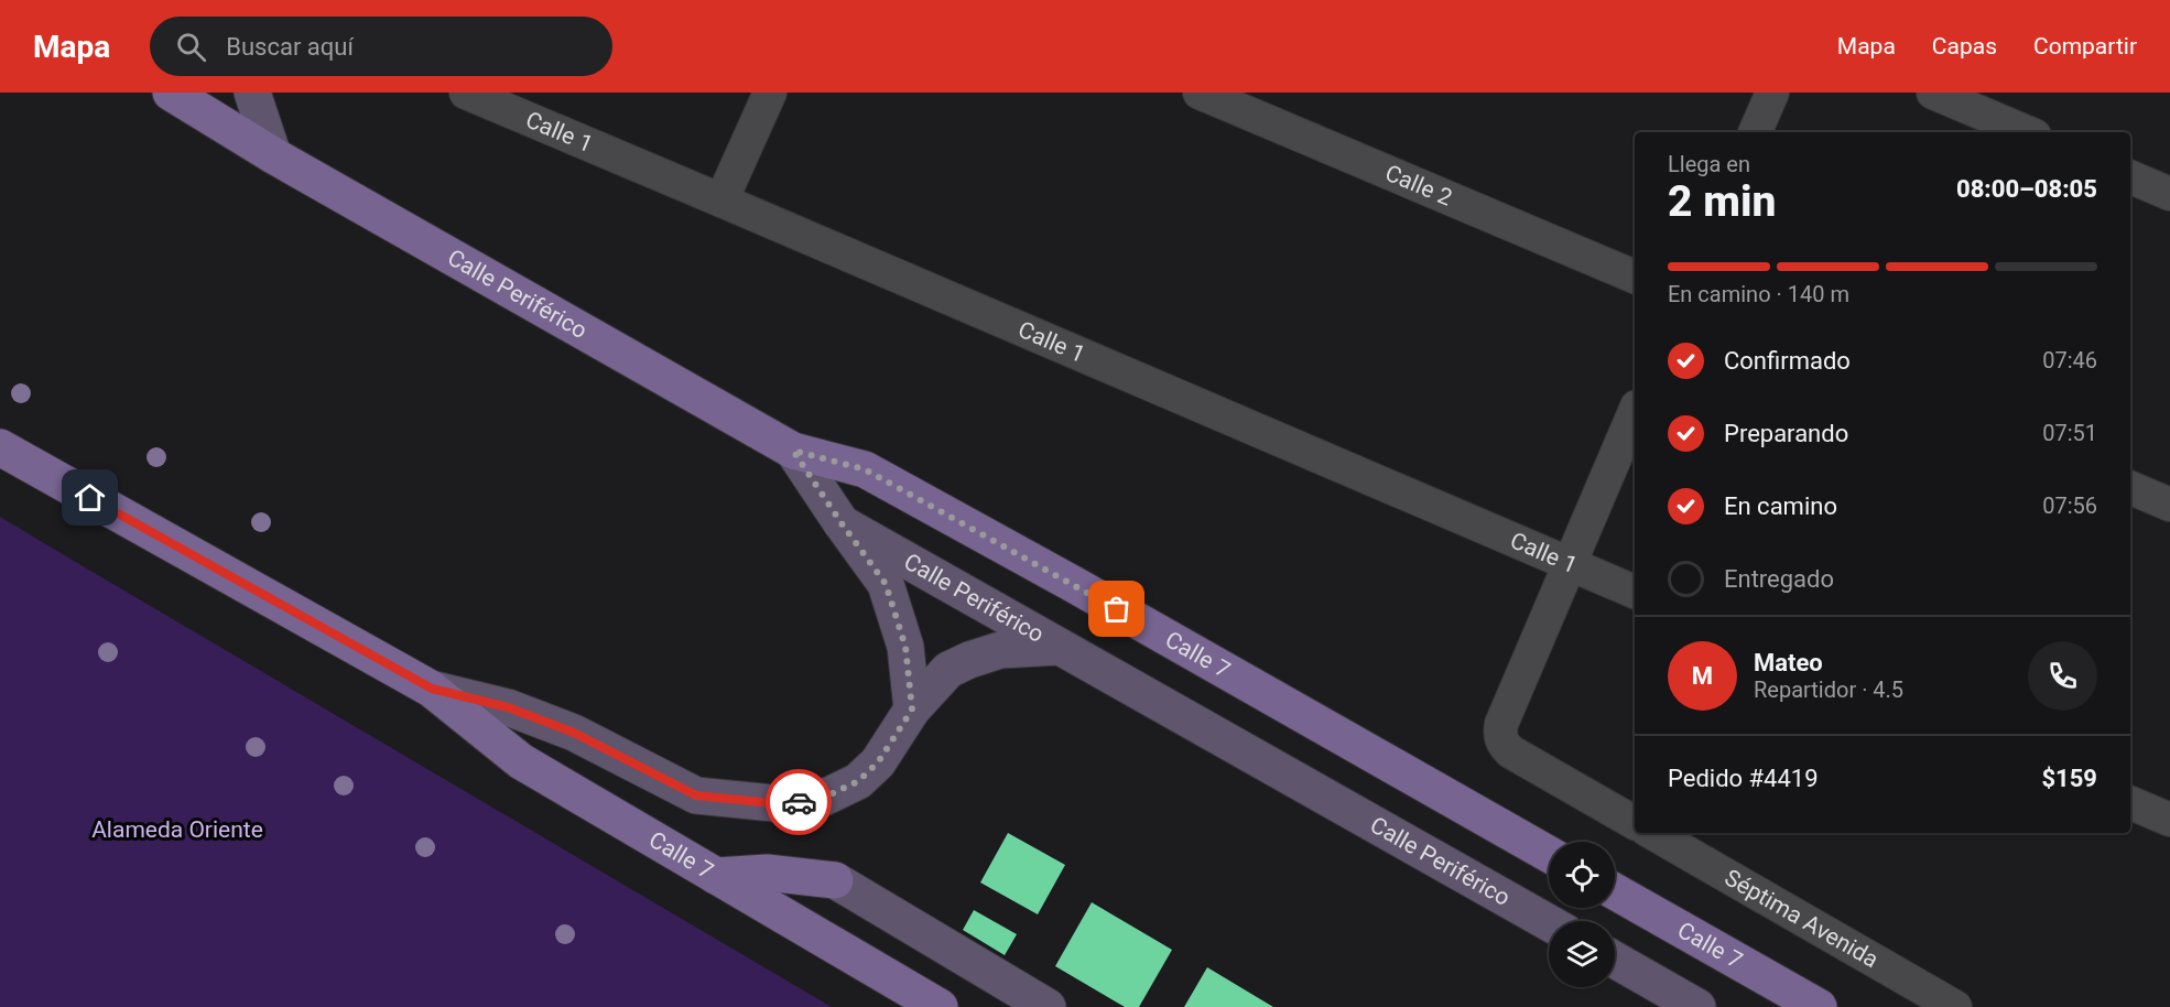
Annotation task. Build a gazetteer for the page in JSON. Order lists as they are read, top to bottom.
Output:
{
  "streets": {
    "main road": ["Calle Periférico", "Calle 7"],
    "street": ["Calle 1", "Calle 2", "Séptima Avenida"]
  },
  "crossings": [
    ["Calle Periférico", "Calle 7"]
  ],
  "parks": ["Alameda Oriente"],
  "page": {
    "header": "Mapa",
    "search": "Buscar aquí",
    "nav": ["Mapa", "Capas", "Compartir"],
    "heading": ["2 min", "Llega en", "08:00–08:05"],
    "panel": [
      "Mateo",
      "Repartidor · 4.5",
      "Pedido #4419",
      "$159"
    ],
    "bar": "En camino · 140 m",
    "list": [
      ["Confirmado", "07:46"],
      ["Preparando", "07:51"],
      ["En camino", "07:56"],
      "Entregado"
    ],
    "round": "M"
  }
}
